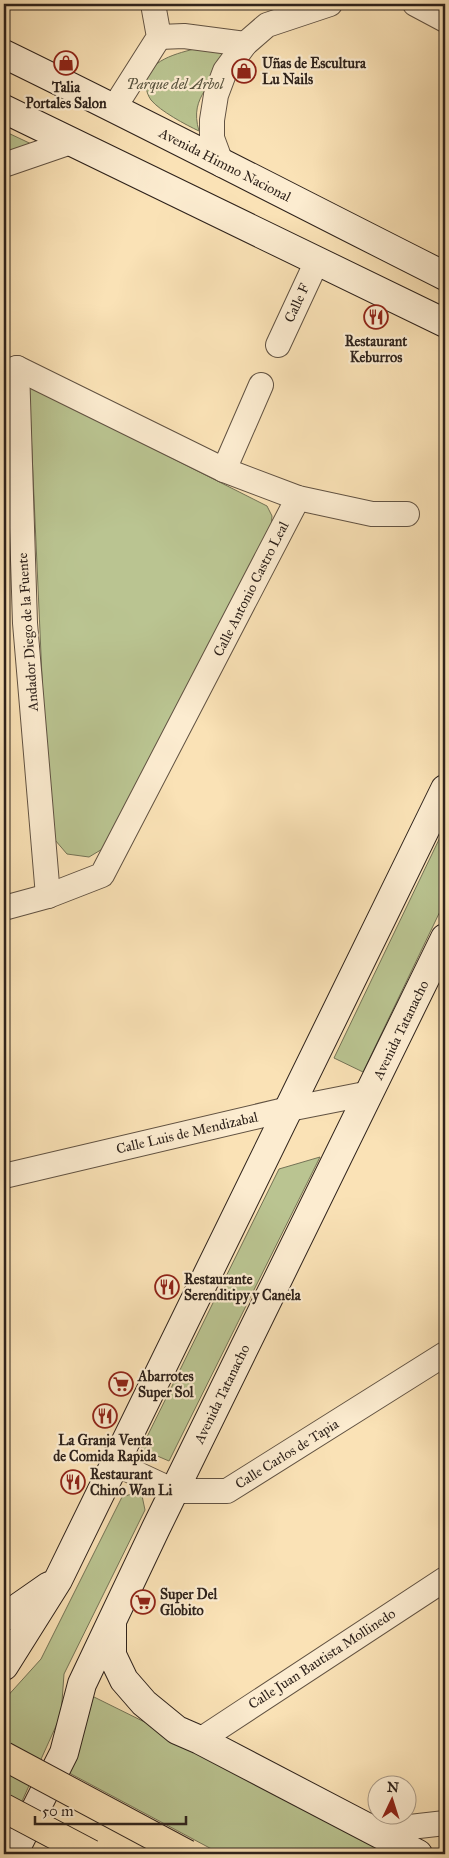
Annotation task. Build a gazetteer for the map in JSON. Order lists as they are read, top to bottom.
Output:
{
  "streets": {
    "street": [
      "Avenida Himno Nacional",
      "Calle F",
      "Calle Antonio Castro Leal",
      "Andador Diego de la Fuente",
      "Avenida Tatanacho",
      "Calle Luis de Mendizabal",
      "Calle Carlos de Tapia",
      "Calle Juan Bautista Mollinedo"
    ]
  },
  "crossings": [
    ["Calle Antonio Castro Leal", "Andador Diego de la Fuente"],
    ["Avenida Tatanacho", "Calle Luis de Mendizabal"],
    ["Avenida Tatanacho", "Calle Carlos de Tapia"]
  ],
  "parks": ["Parque del Arbol"],
  "places": {
    "shop": ["Talia Portales Salon", "Uñas de Escultura Lu Nails"],
    "restaurant": [
      "Restaurant Keburros",
      "Restaurante Serenditipy y Canela",
      "La Granja Venta de Comida Rapida",
      "Restaurant Chino Wan Li"
    ],
    "supermarket": ["Abarrotes Super Sol", "Super Del Globito"]
  },
  "scale_bar": "50 m",
  "north": "top"
}
